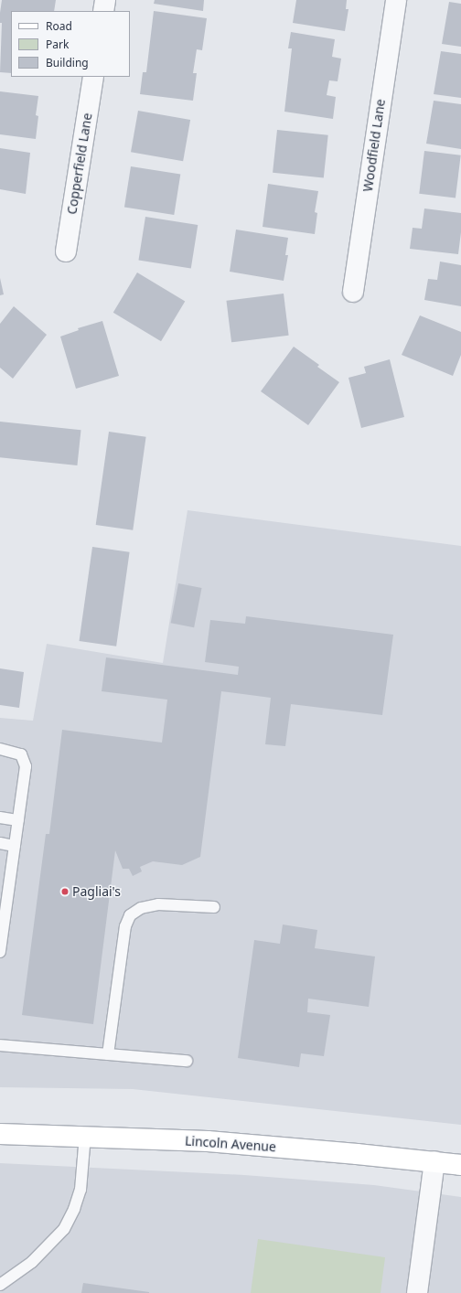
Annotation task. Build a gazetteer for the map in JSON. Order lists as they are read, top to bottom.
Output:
{
  "streets": {
    "main road": ["Lincoln Avenue"],
    "street": ["Woodfield Lane", "Copperfield Lane"]
  },
  "places": ["Pagliai's"],
  "legend": ["Road", "Park", "Building"]
}
